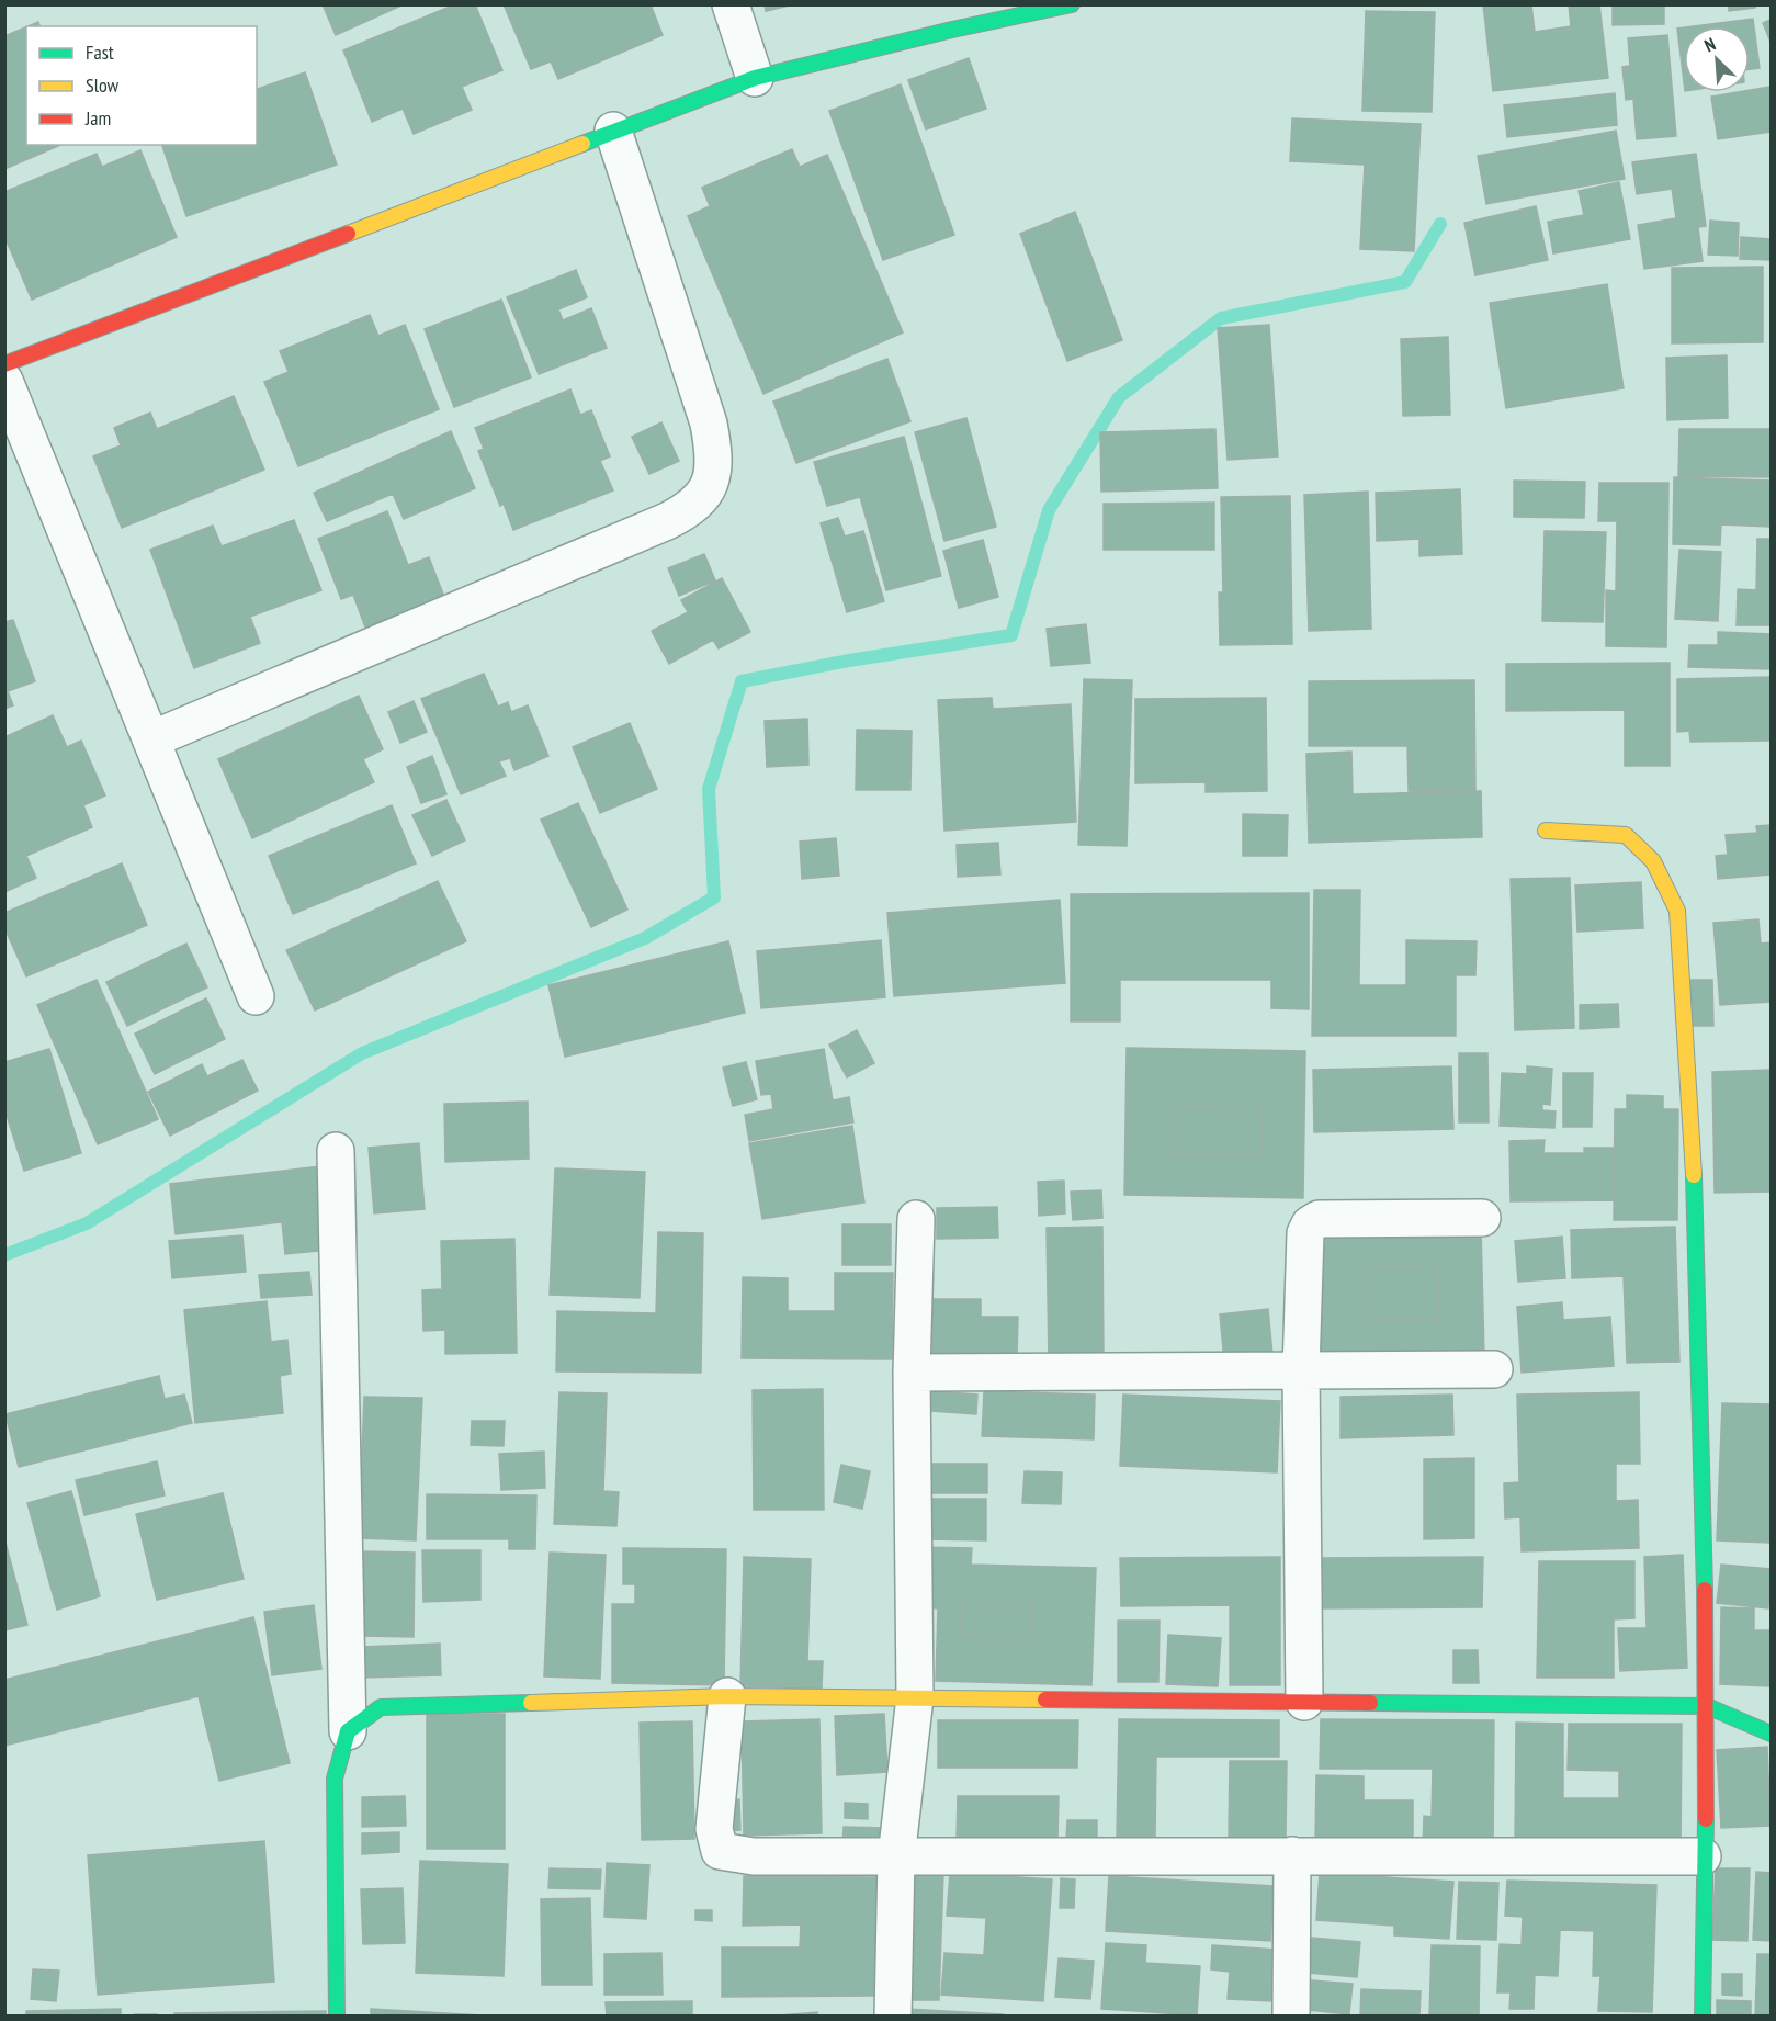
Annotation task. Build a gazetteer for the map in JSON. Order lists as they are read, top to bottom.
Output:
{
  "legend": ["Fast", "Slow", "Jam"],
  "north": "top left"
}
